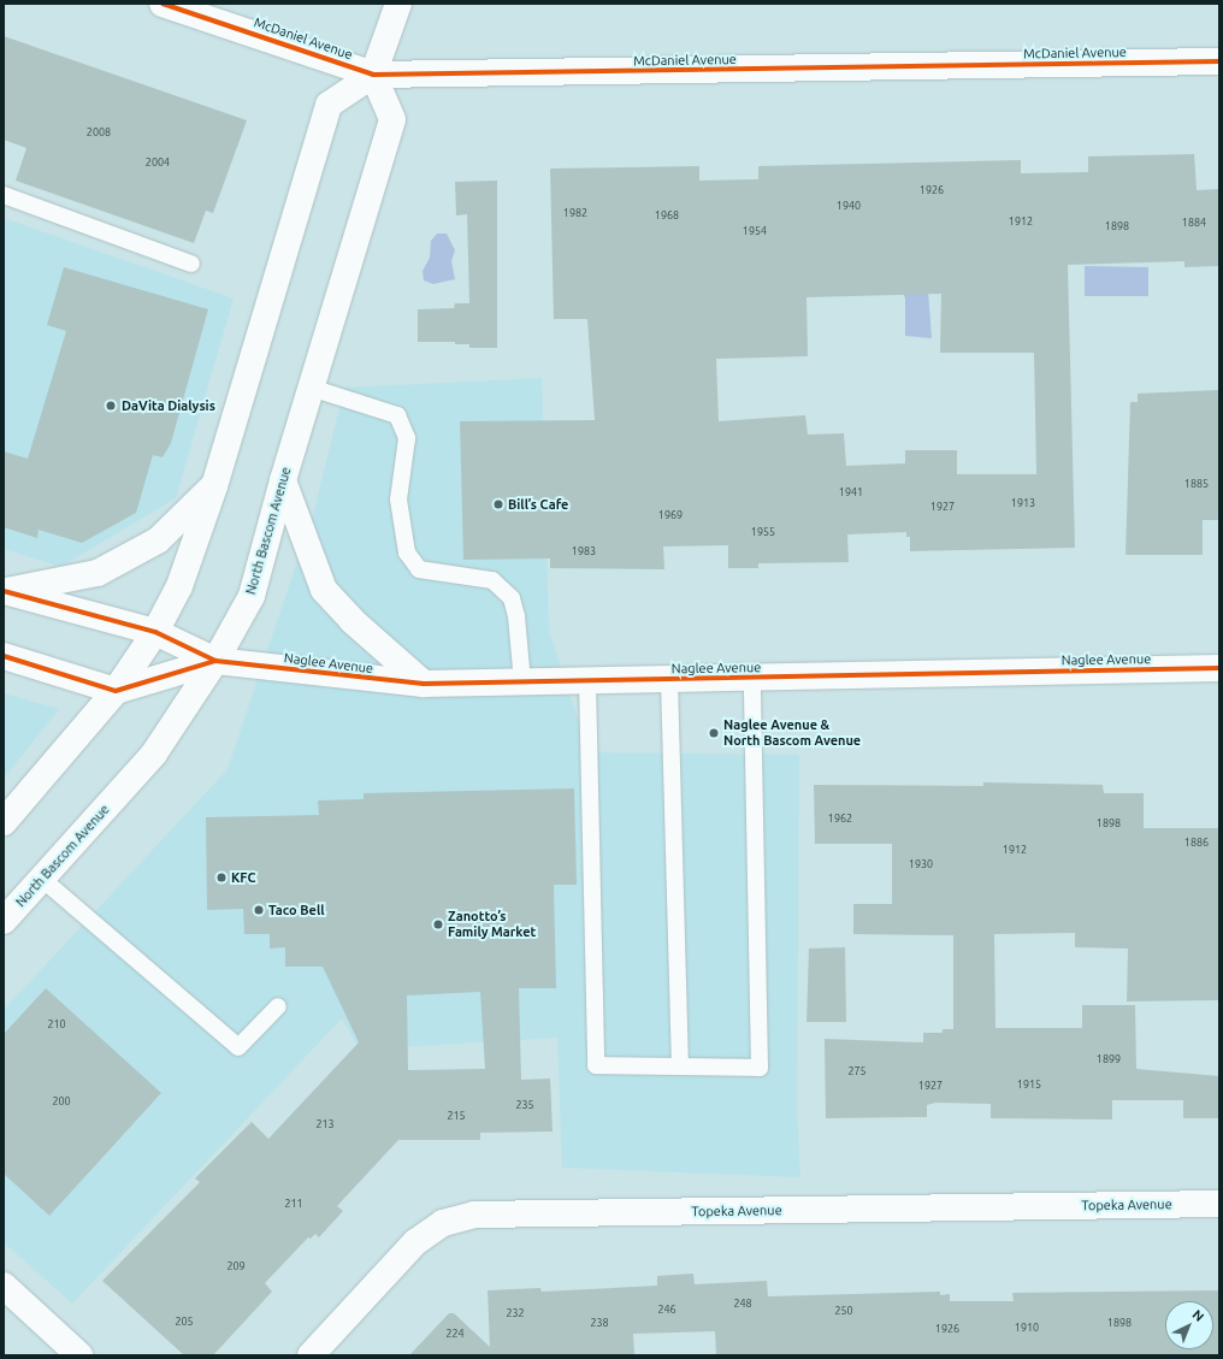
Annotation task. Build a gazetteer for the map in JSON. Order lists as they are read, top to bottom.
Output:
{
  "streets": {
    "main road": [
      "McDaniel Avenue",
      "North Bascom Avenue",
      "Naglee Avenue",
      "Topeka Avenue"
    ]
  },
  "crossings": [
    ["McDaniel Avenue", "North Bascom Avenue"],
    ["North Bascom Avenue", "Naglee Avenue"]
  ],
  "places": [
    "DaVita Dialysis",
    "Bill’s Cafe",
    "Naglee Avenue & North Bascom Avenue",
    "KFC",
    "Taco Bell",
    "Zanotto’s Family Market"
  ],
  "house_numbers": [
    "2008",
    "2004",
    "1926",
    "1940",
    "1982",
    "1968",
    "1912",
    "1884",
    "1898",
    "1954",
    "1885",
    "1941",
    "1913",
    "1927",
    "1969",
    "1955",
    "1983",
    "1962",
    "1898",
    "1886",
    "1912",
    "1930",
    "210",
    "1899",
    "275",
    "1915",
    "1927",
    "200",
    "235",
    "215",
    "213",
    "211",
    "209",
    "248",
    "246",
    "250",
    "232",
    "205",
    "238",
    "1898",
    "1910",
    "1926",
    "224"
  ],
  "north": "top right"
}
